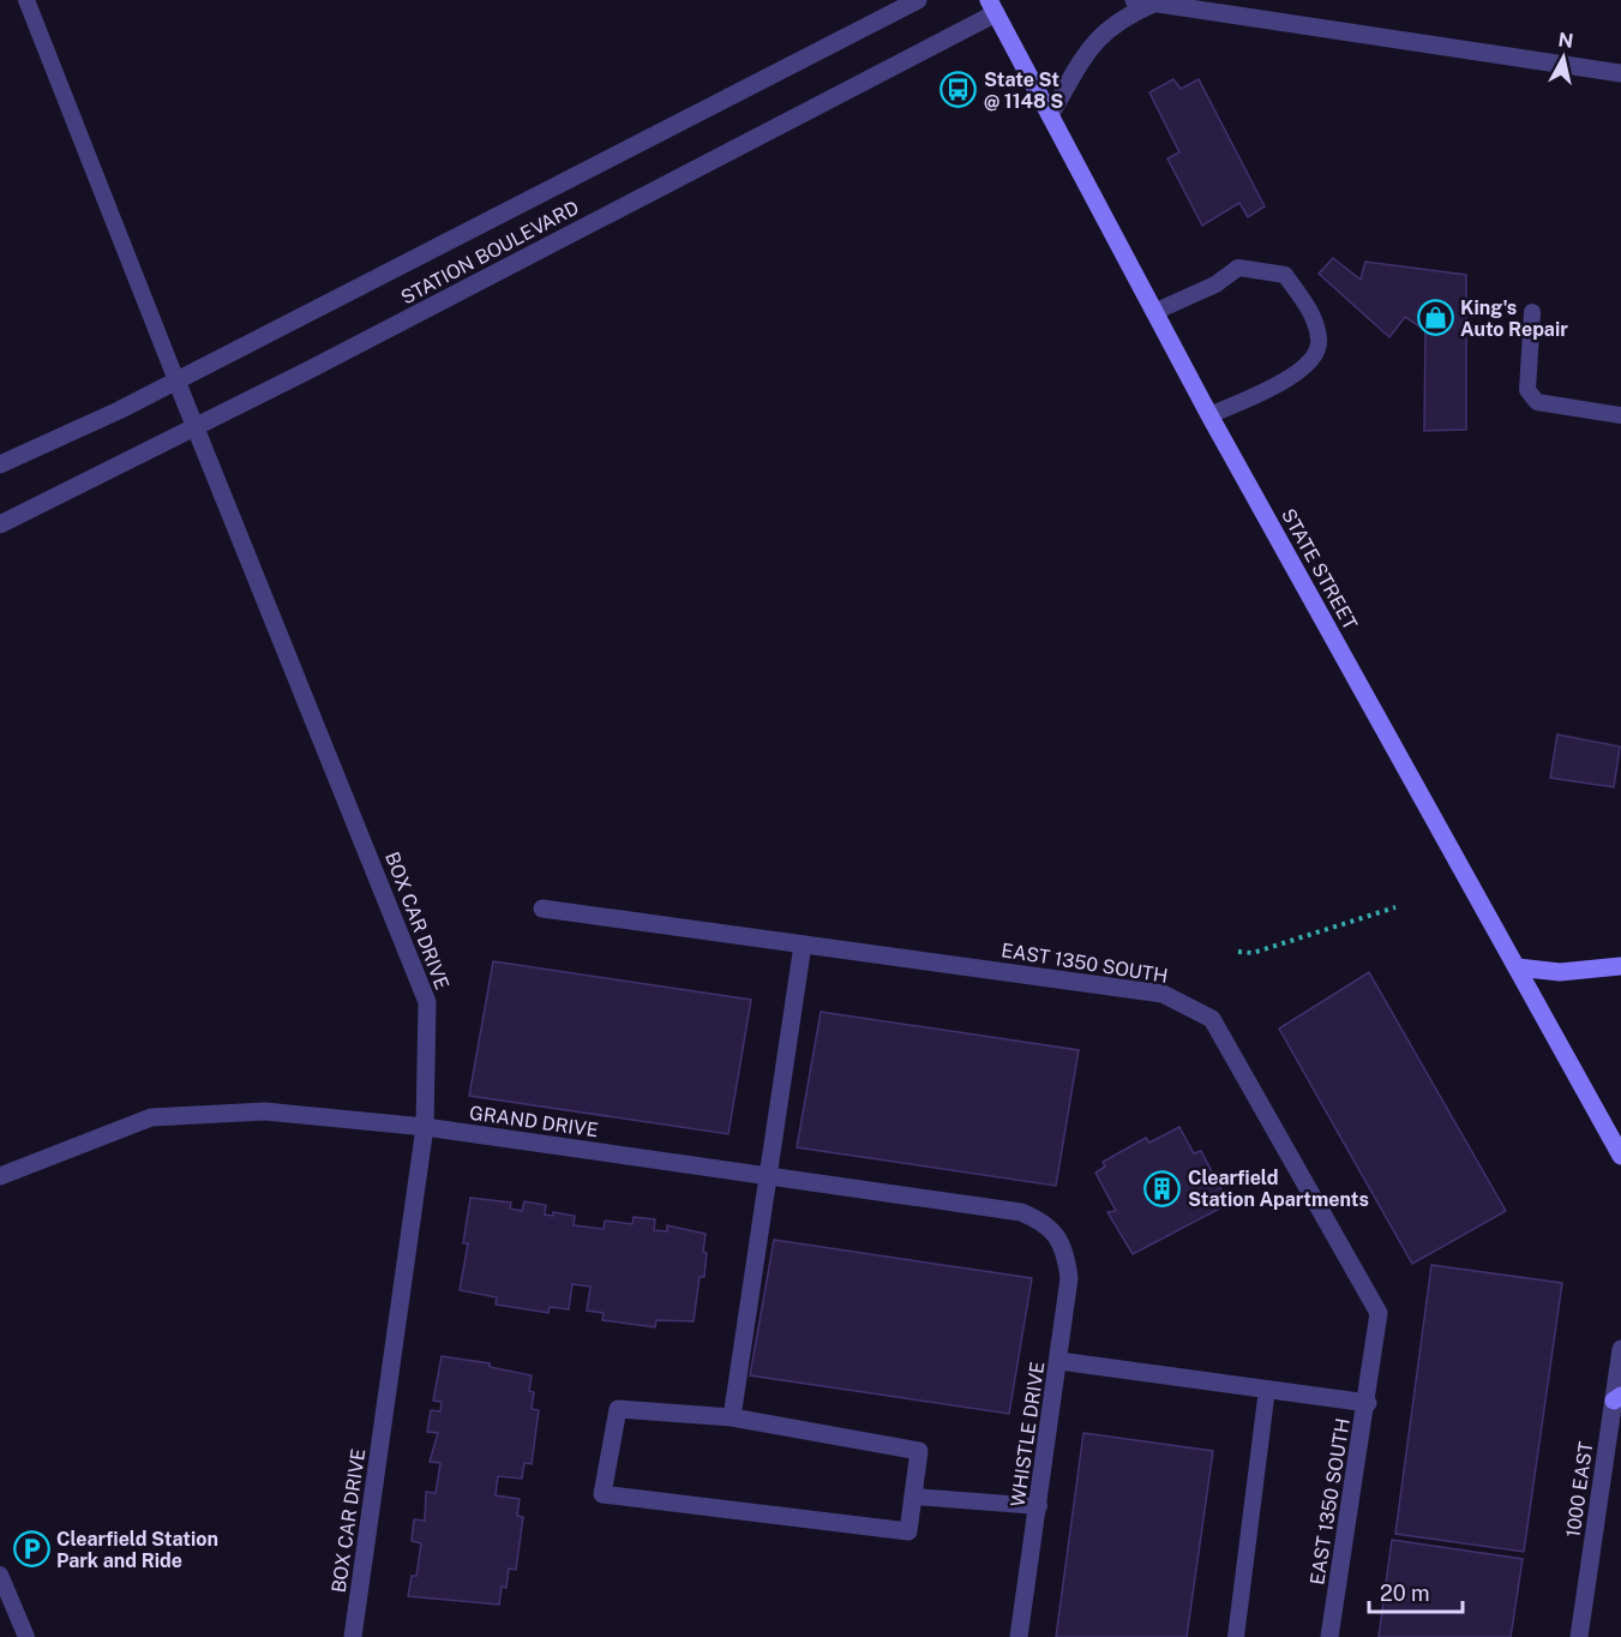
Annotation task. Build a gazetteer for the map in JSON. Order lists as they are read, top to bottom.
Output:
{
  "streets": {
    "main road": ["STATE STREET"],
    "street": [
      "STATION BOULEVARD",
      "BOX CAR DRIVE",
      "EAST 1350 SOUTH",
      "GRAND DRIVE",
      "WHISTLE DRIVE",
      "1000 EAST"
    ]
  },
  "crossings": [
    ["STATION BOULEVARD", "STATE STREET"],
    ["STATION BOULEVARD", "BOX CAR DRIVE"],
    ["BOX CAR DRIVE", "GRAND DRIVE"],
    ["GRAND DRIVE", "WHISTLE DRIVE"]
  ],
  "places": {
    "bus stop": ["State St @ 1148 S"],
    "shop": ["King's Auto Repair"],
    "building": ["Clearfield Station Apartments"],
    "parking": ["Clearfield Station Park and Ride"]
  },
  "scale_bar": "20 m",
  "north": "top"
}
